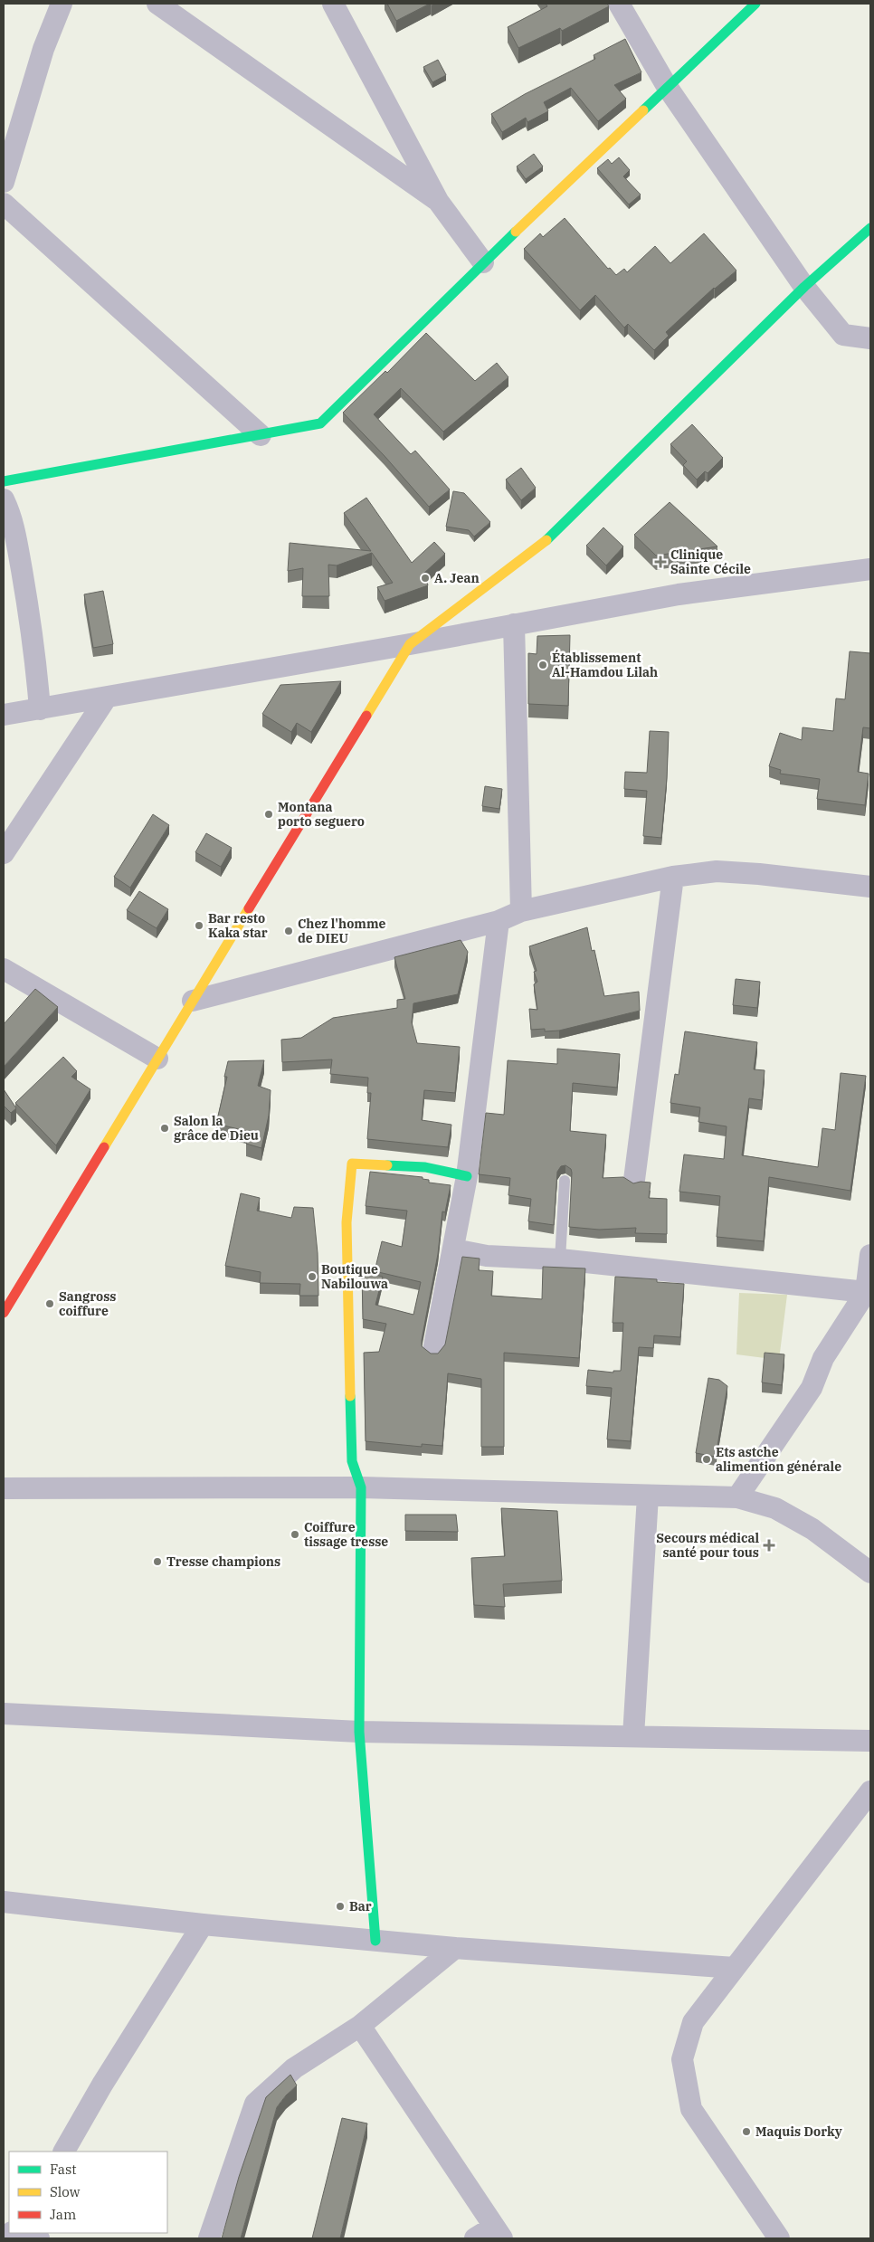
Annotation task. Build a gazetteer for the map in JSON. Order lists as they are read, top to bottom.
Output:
{
  "places": {
    "health": ["Clinique Sainte Cécile", "Secours médical santé pour tous"],
    "other": [
      "A. Jean",
      "Établissement Al-Hamdou Lilah",
      "Montana porto seguero",
      "Bar resto Kaka star",
      "Chez l'homme de DIEU",
      "Salon la grâce de Dieu",
      "Boutique Nabilouwa",
      "Sangross coiffure",
      "Ets astche alimention générale",
      "Coiffure tissage tresse",
      "Tresse champions",
      "Bar",
      "Maquis Dorky"
    ]
  },
  "legend": ["Fast", "Slow", "Jam"]
}
